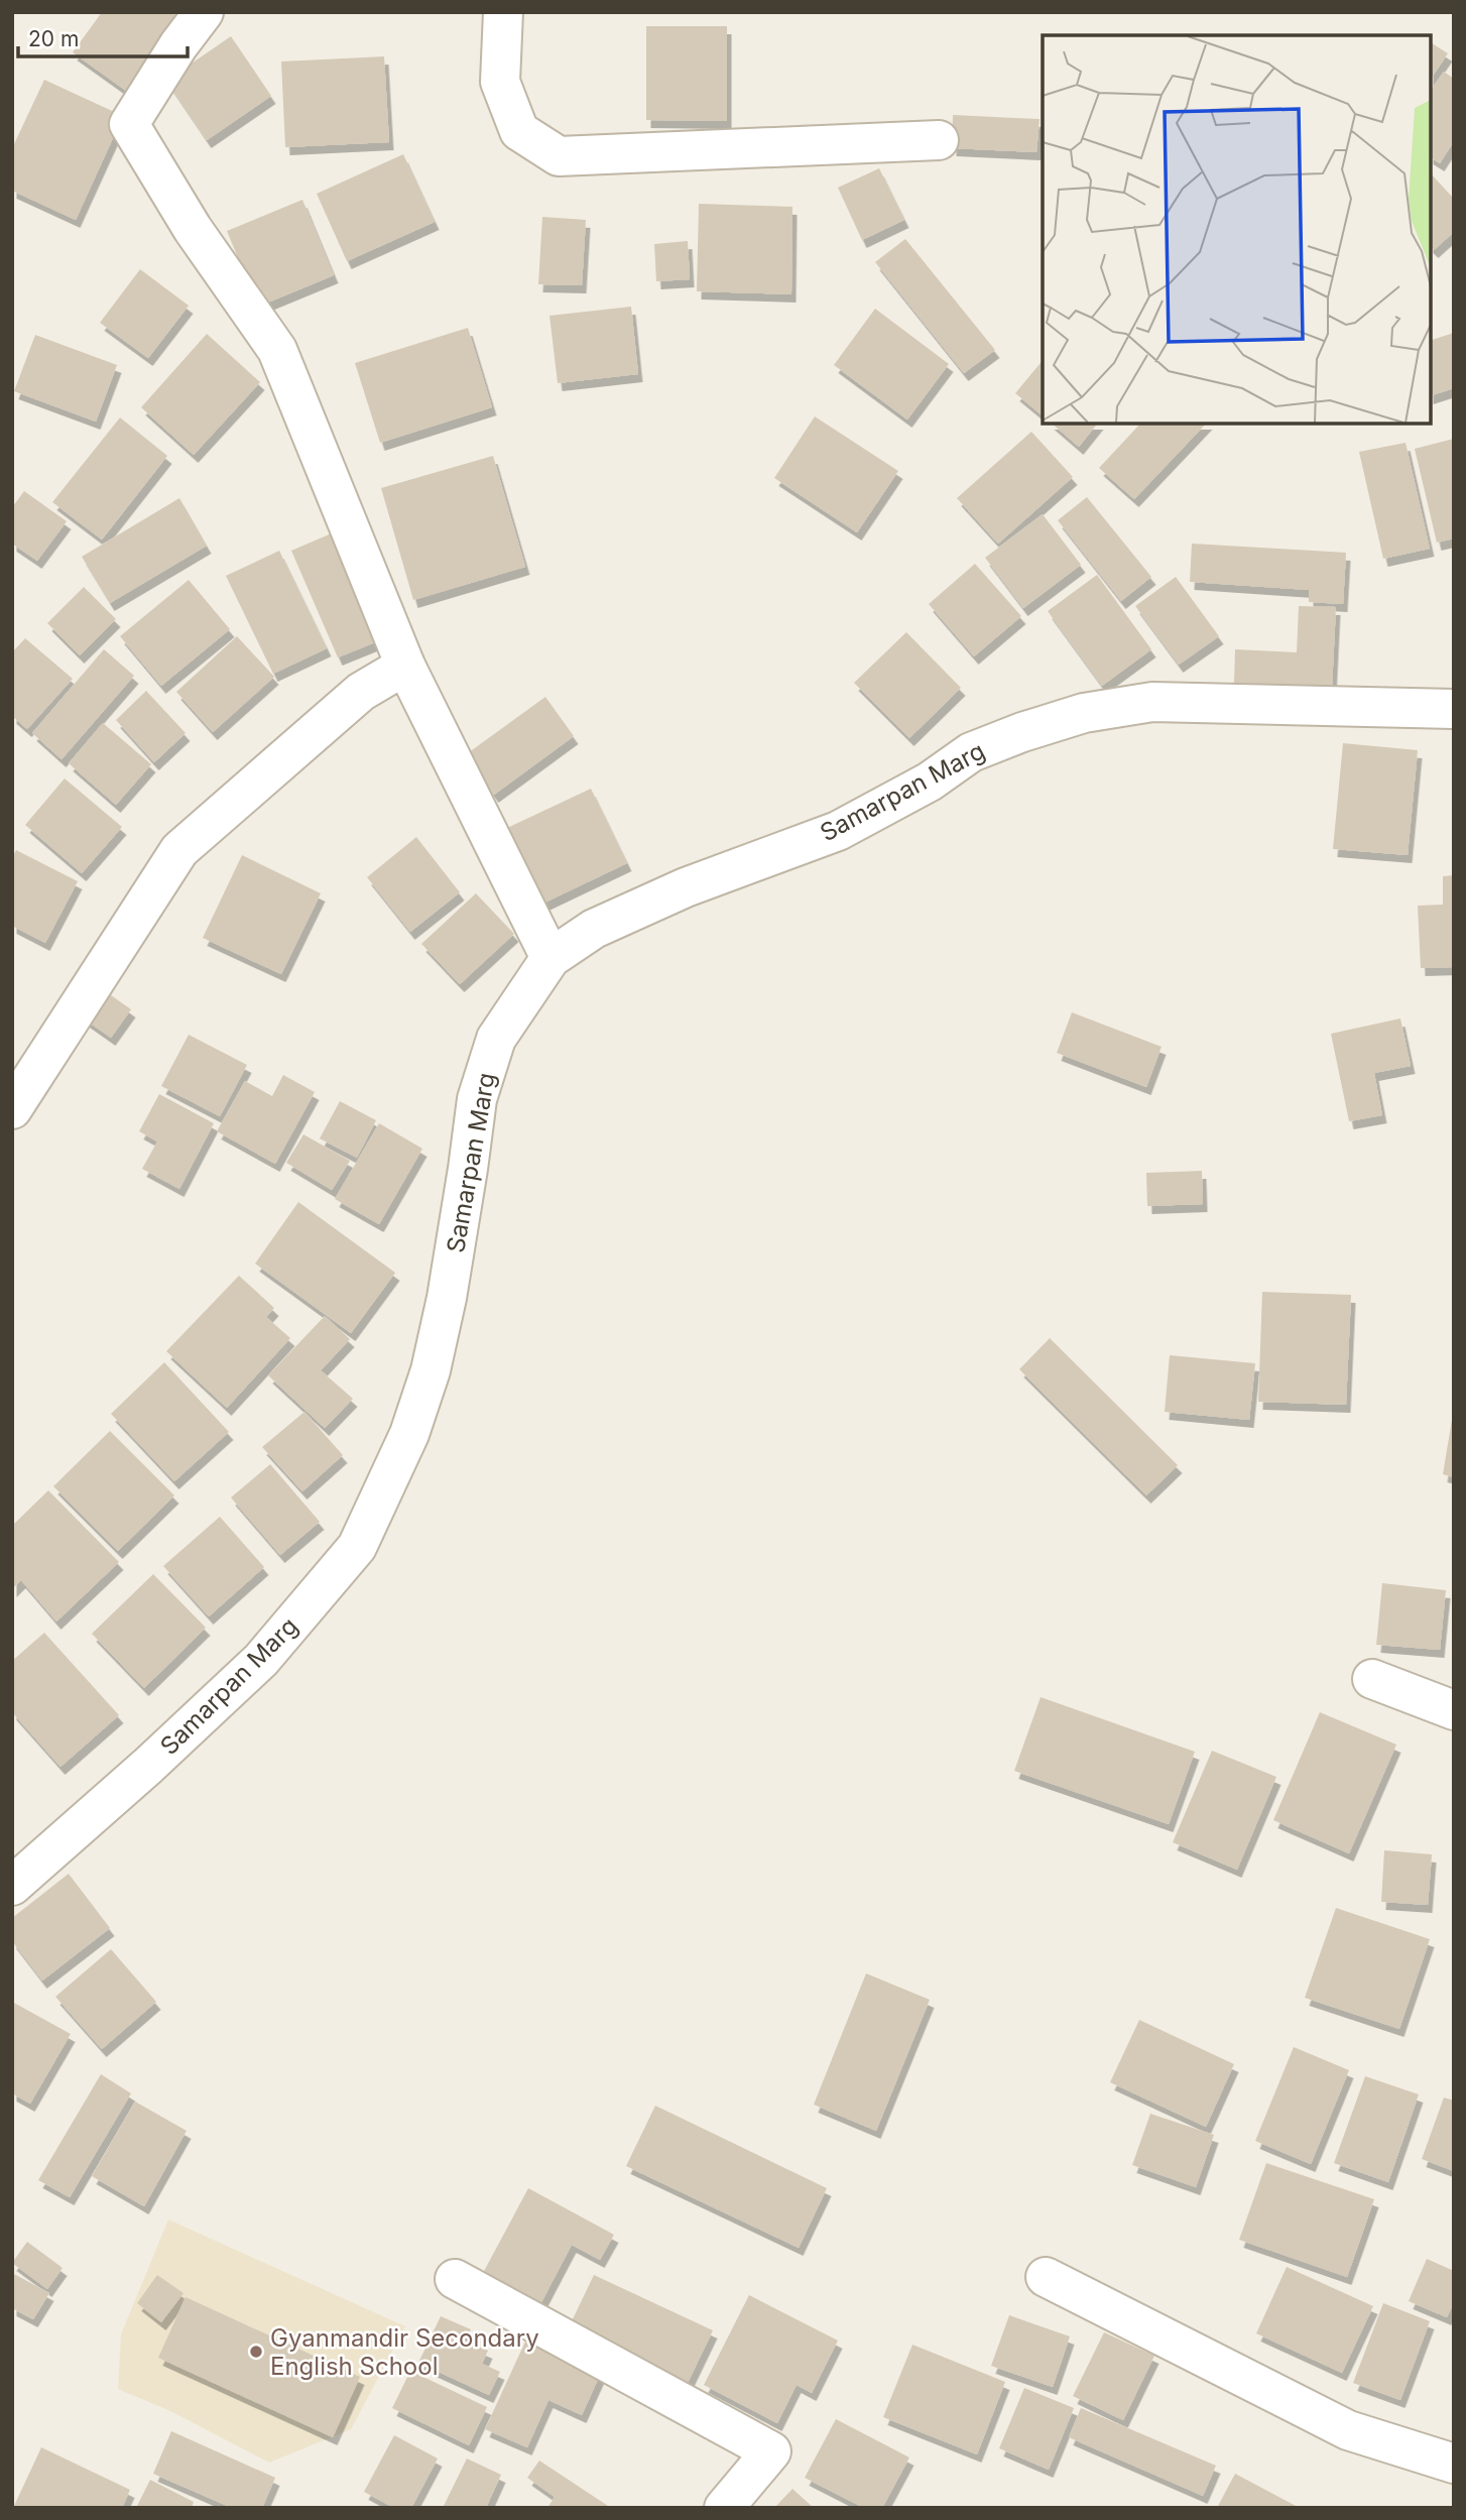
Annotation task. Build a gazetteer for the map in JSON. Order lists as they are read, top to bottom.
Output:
{
  "streets": {
    "street": ["Samarpan Marg"]
  },
  "places": ["Gyanmandir Secondary English School"],
  "scale_bar": "20 m"
}
